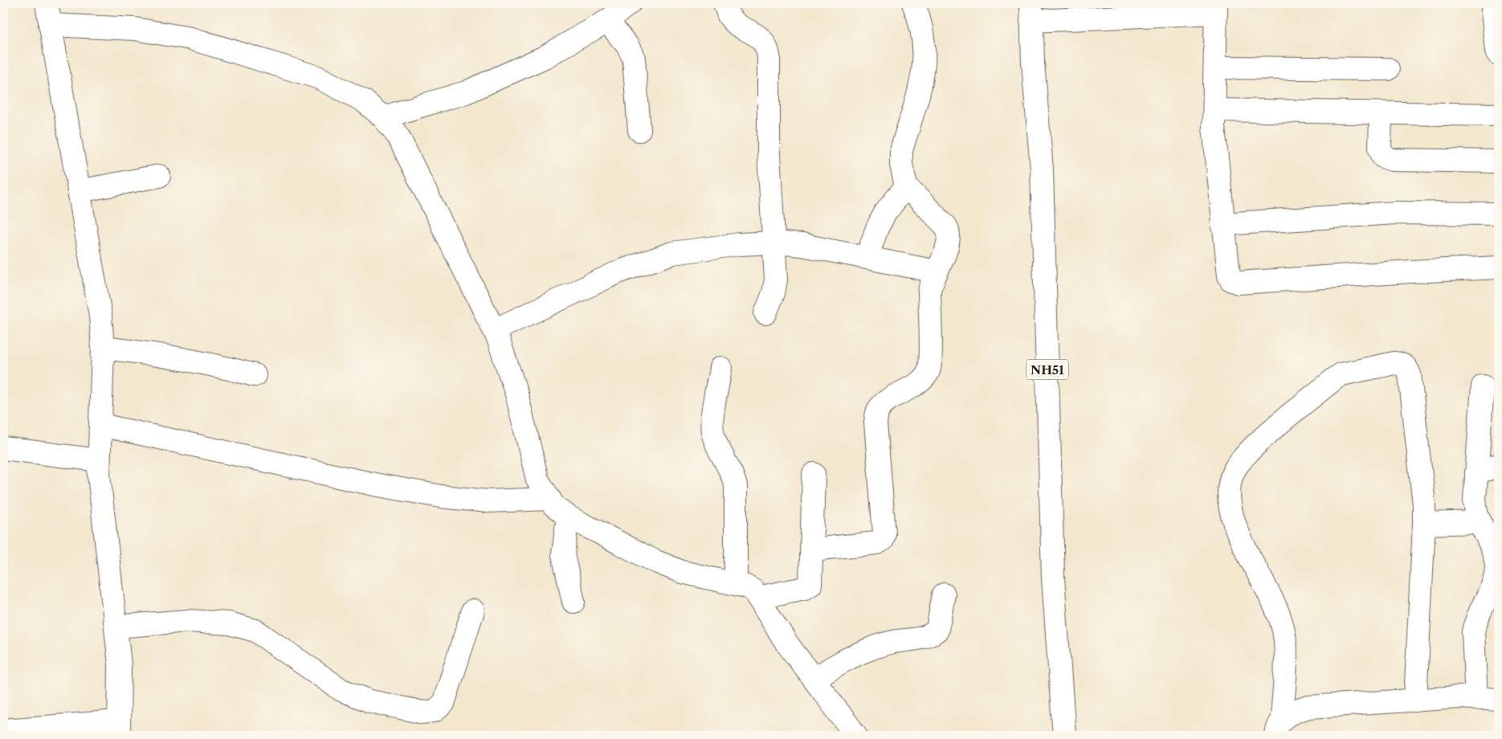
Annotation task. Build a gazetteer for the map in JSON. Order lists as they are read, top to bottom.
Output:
{
  "streets": {
    "main road": ["NH51"]
  }
}
